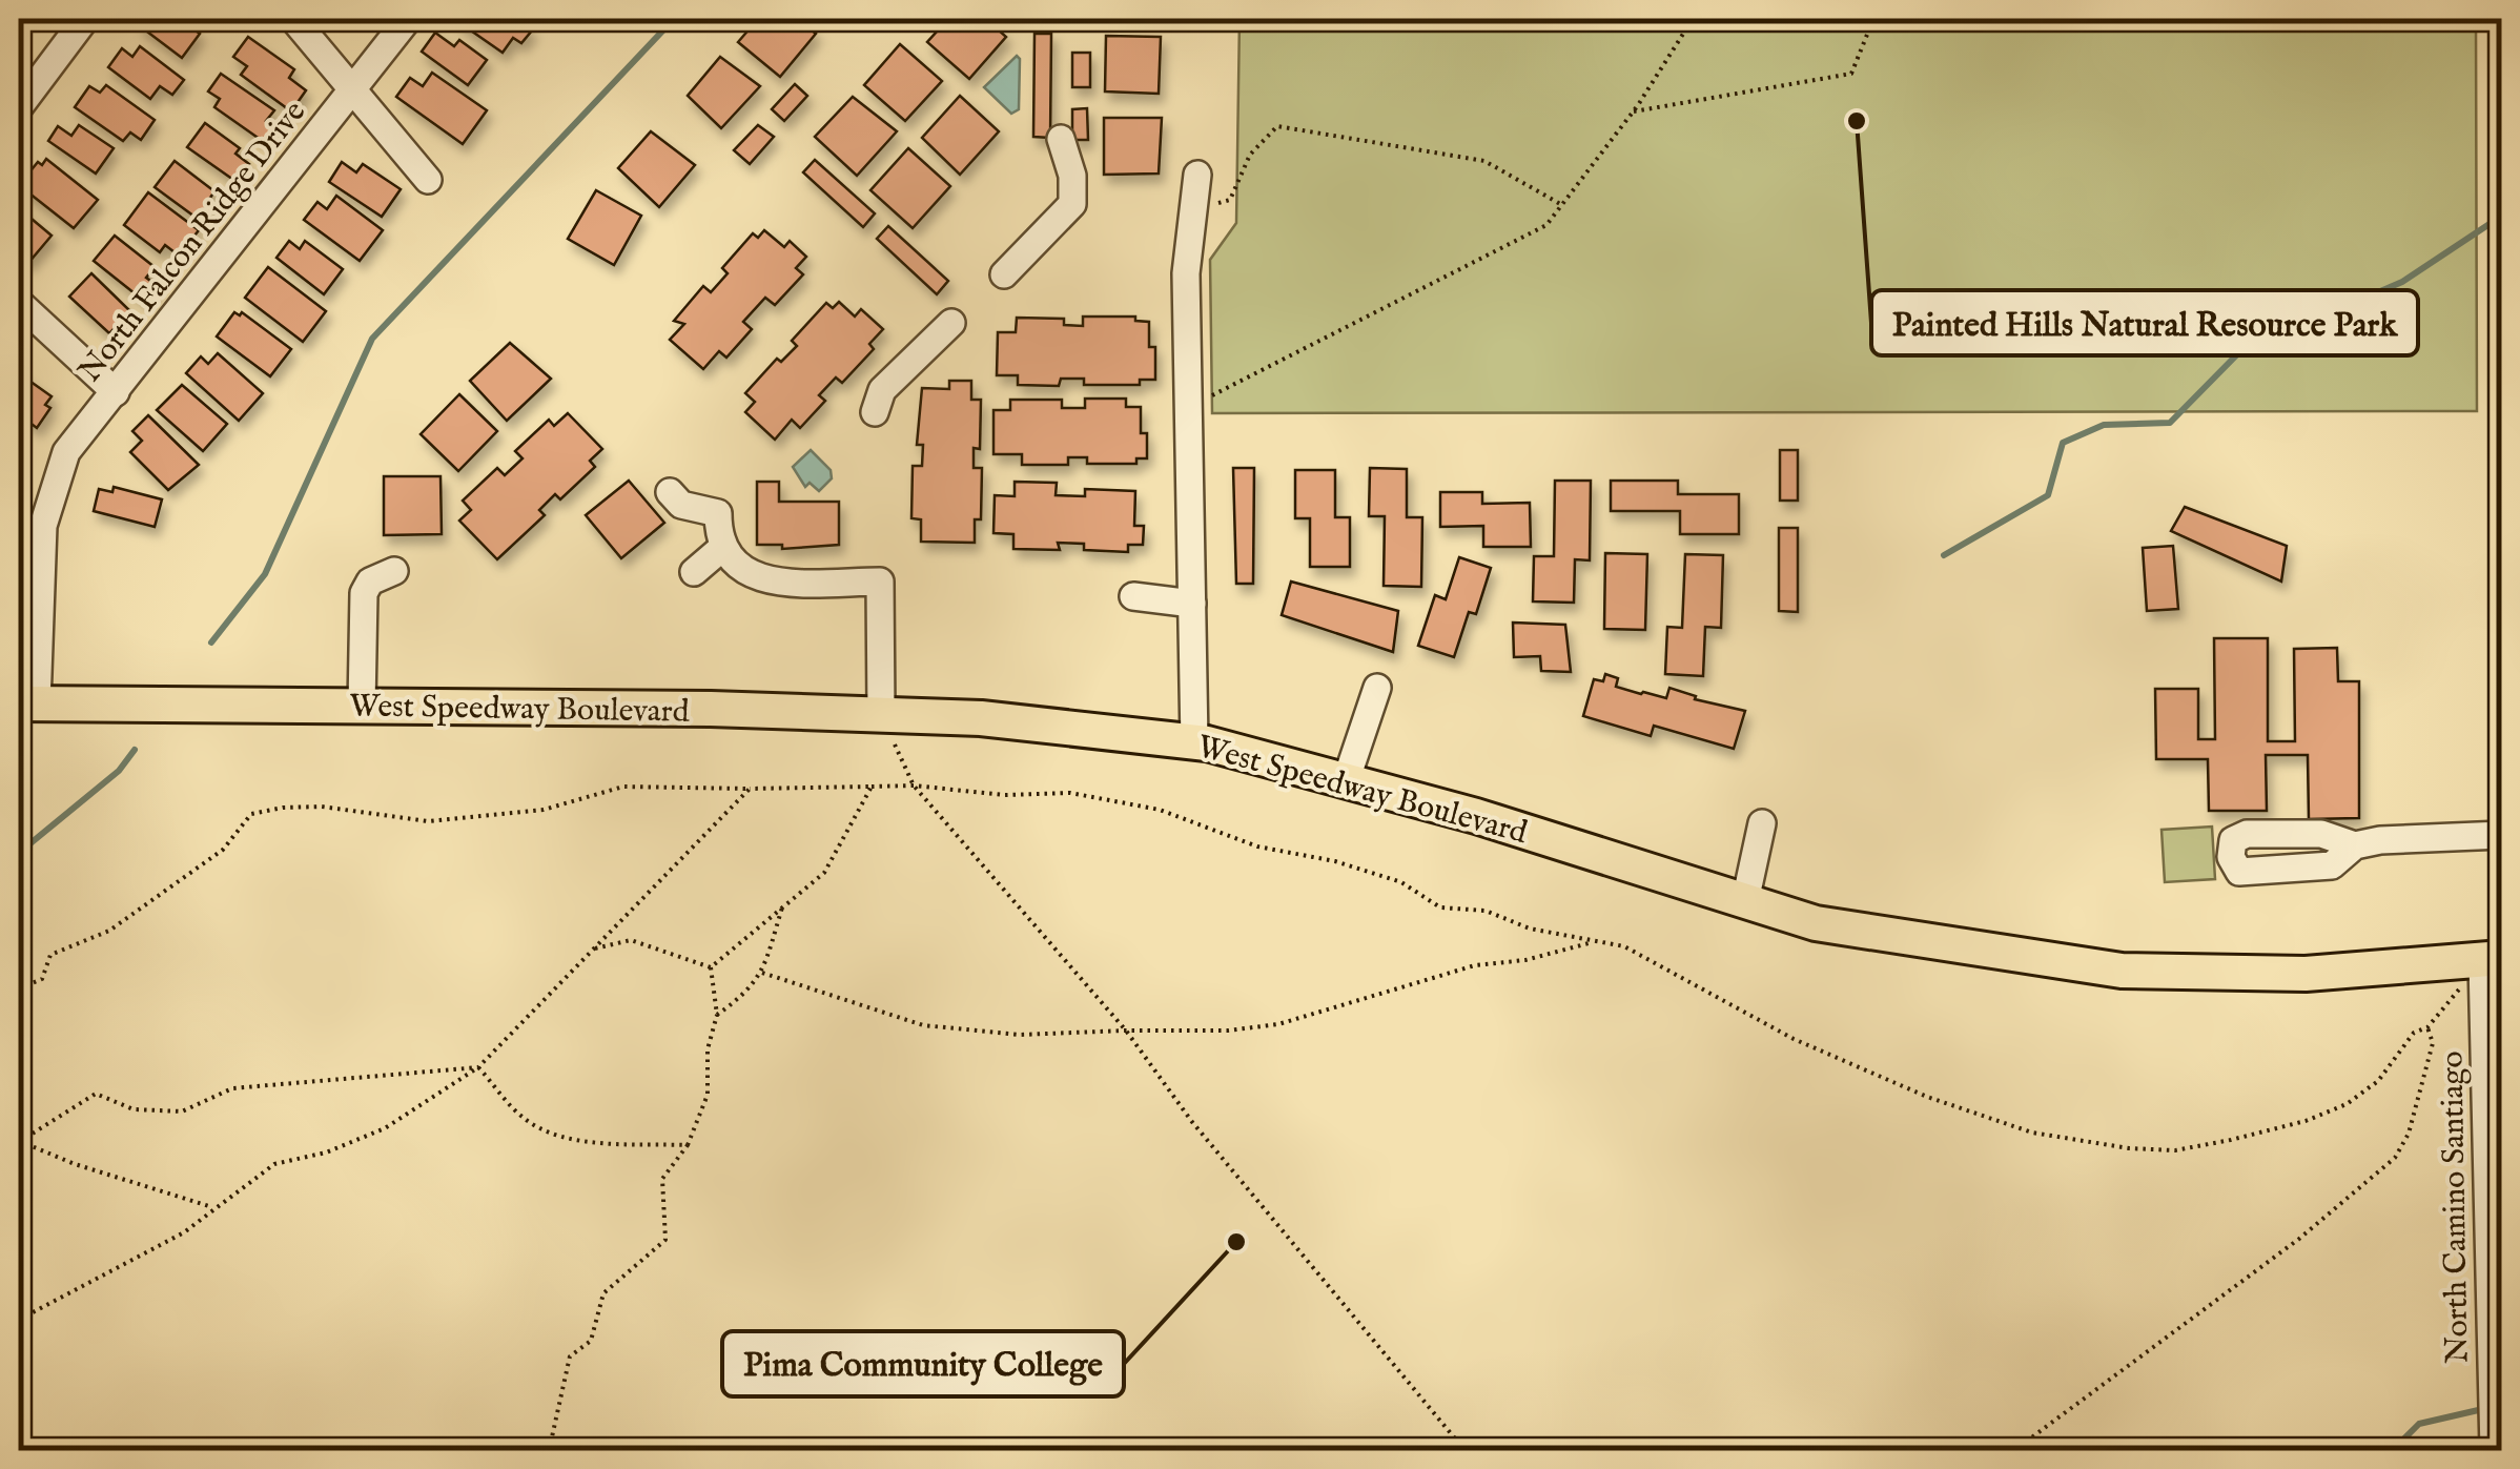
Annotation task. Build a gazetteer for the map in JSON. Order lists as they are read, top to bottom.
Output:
{
  "streets": {
    "main road": ["West Speedway Boulevard"],
    "street": ["North Falcon Ridge Drive", "North Camino Santiago"]
  },
  "crossings": [
    ["North Falcon Ridge Drive", "West Speedway Boulevard"],
    ["West Speedway Boulevard", "North Camino Santiago"]
  ],
  "places": ["Painted Hills Natural Resource Park", "Pima Community College"]
}
